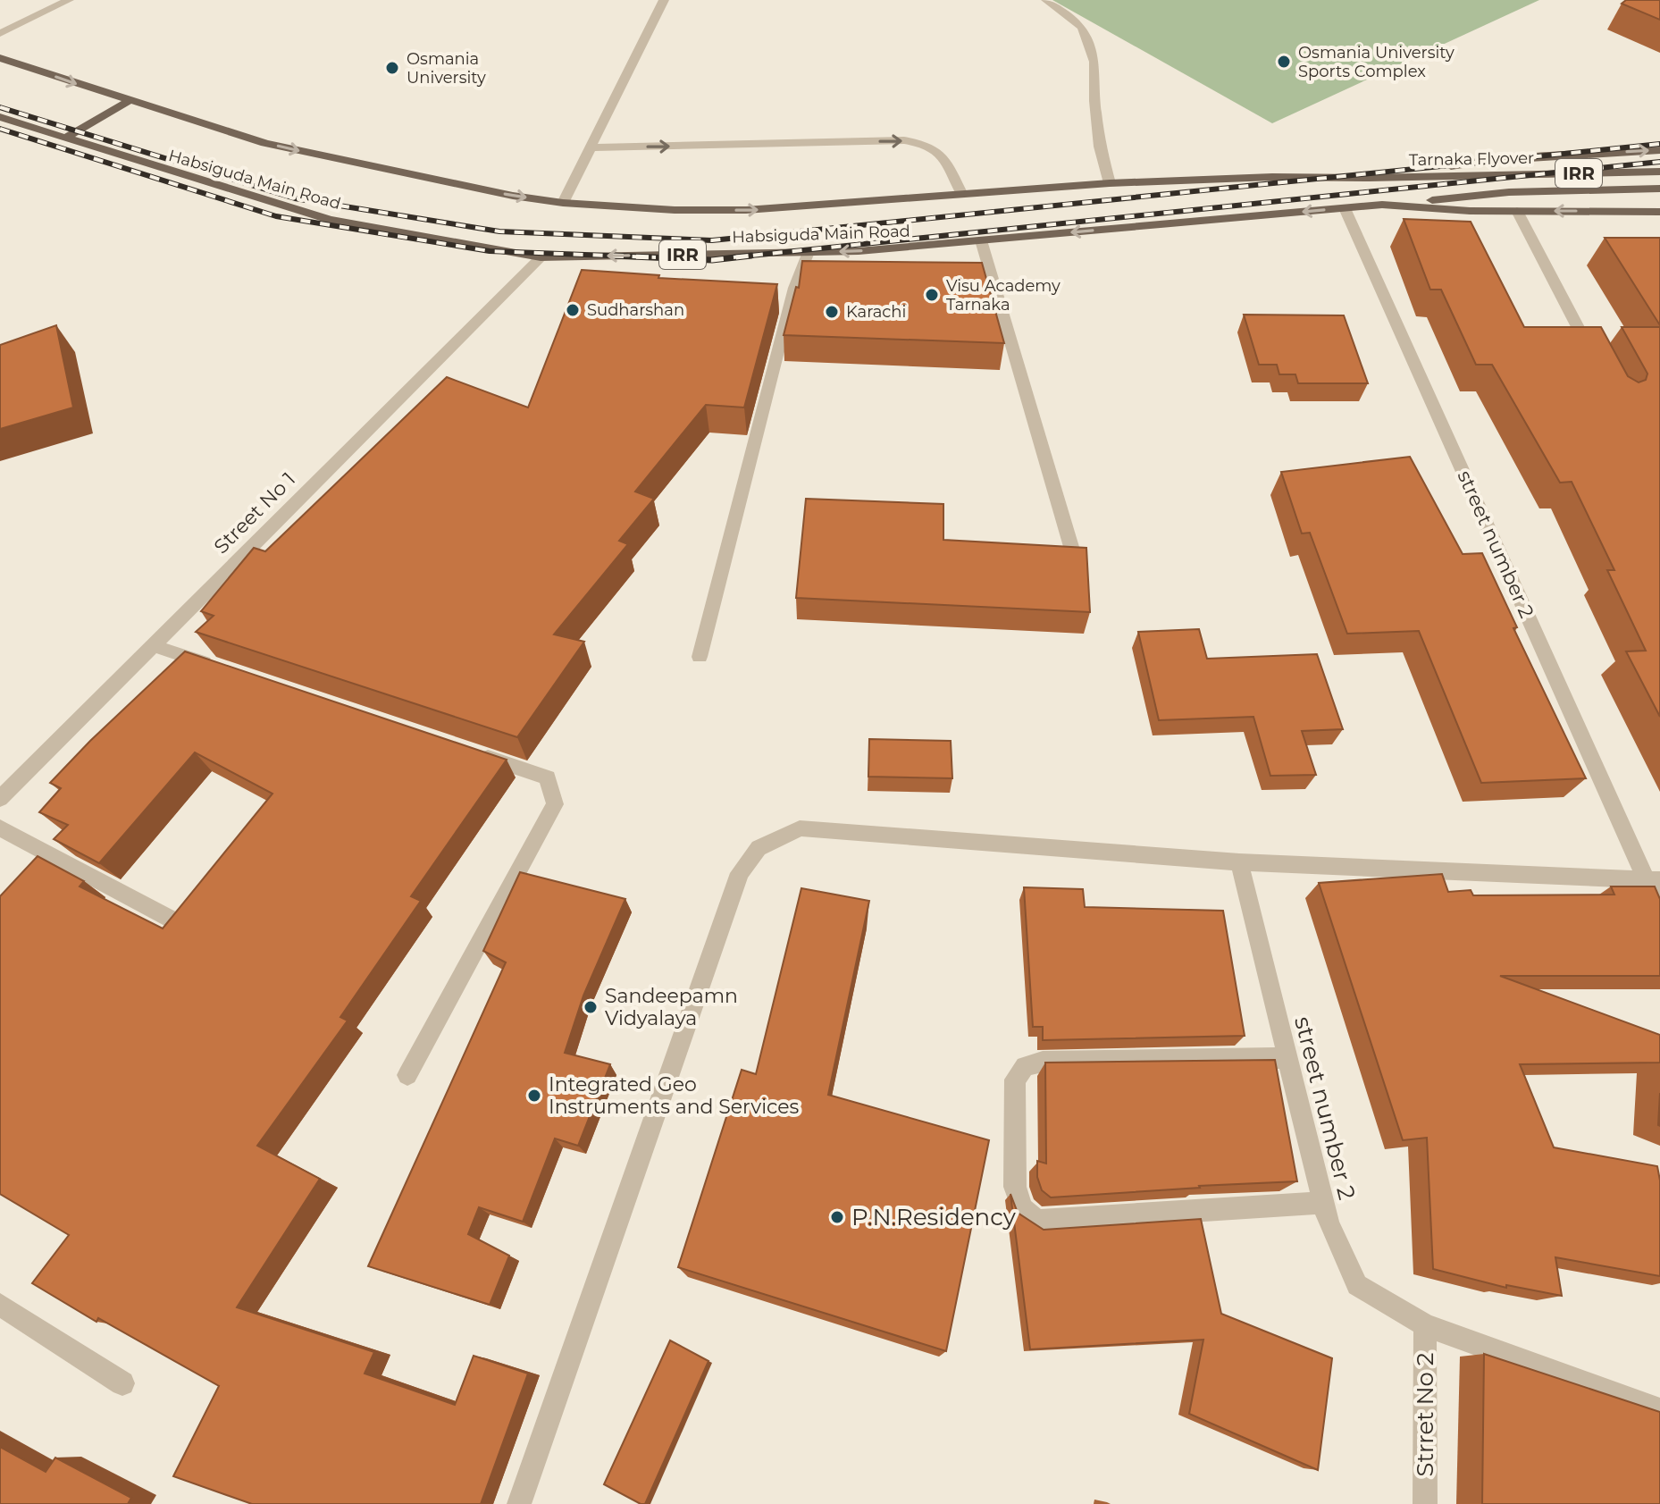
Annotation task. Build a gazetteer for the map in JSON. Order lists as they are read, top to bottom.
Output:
{
  "streets": {
    "main road": ["Tarnaka Flyover", "IRR", "Habsiguda Main Road"],
    "street": ["Street No 1", "street number 2", "Strret No 2"]
  },
  "crossings": [
    ["Tarnaka Flyover", "Habsiguda Main Road"],
    ["Habsiguda Main Road", "Street No 1"],
    ["Habsiguda Main Road", "street number 2"],
    ["street number 2", "Strret No 2"]
  ],
  "places": [
    "Osmania University Sports Complex",
    "Osmania University",
    "Visu Academy Tarnaka",
    "Sudharshan",
    "Karachi",
    "Sandeepamn Vidyalaya",
    "Integrated Geo Instruments and Services",
    "P.N.Residency"
  ]
}
